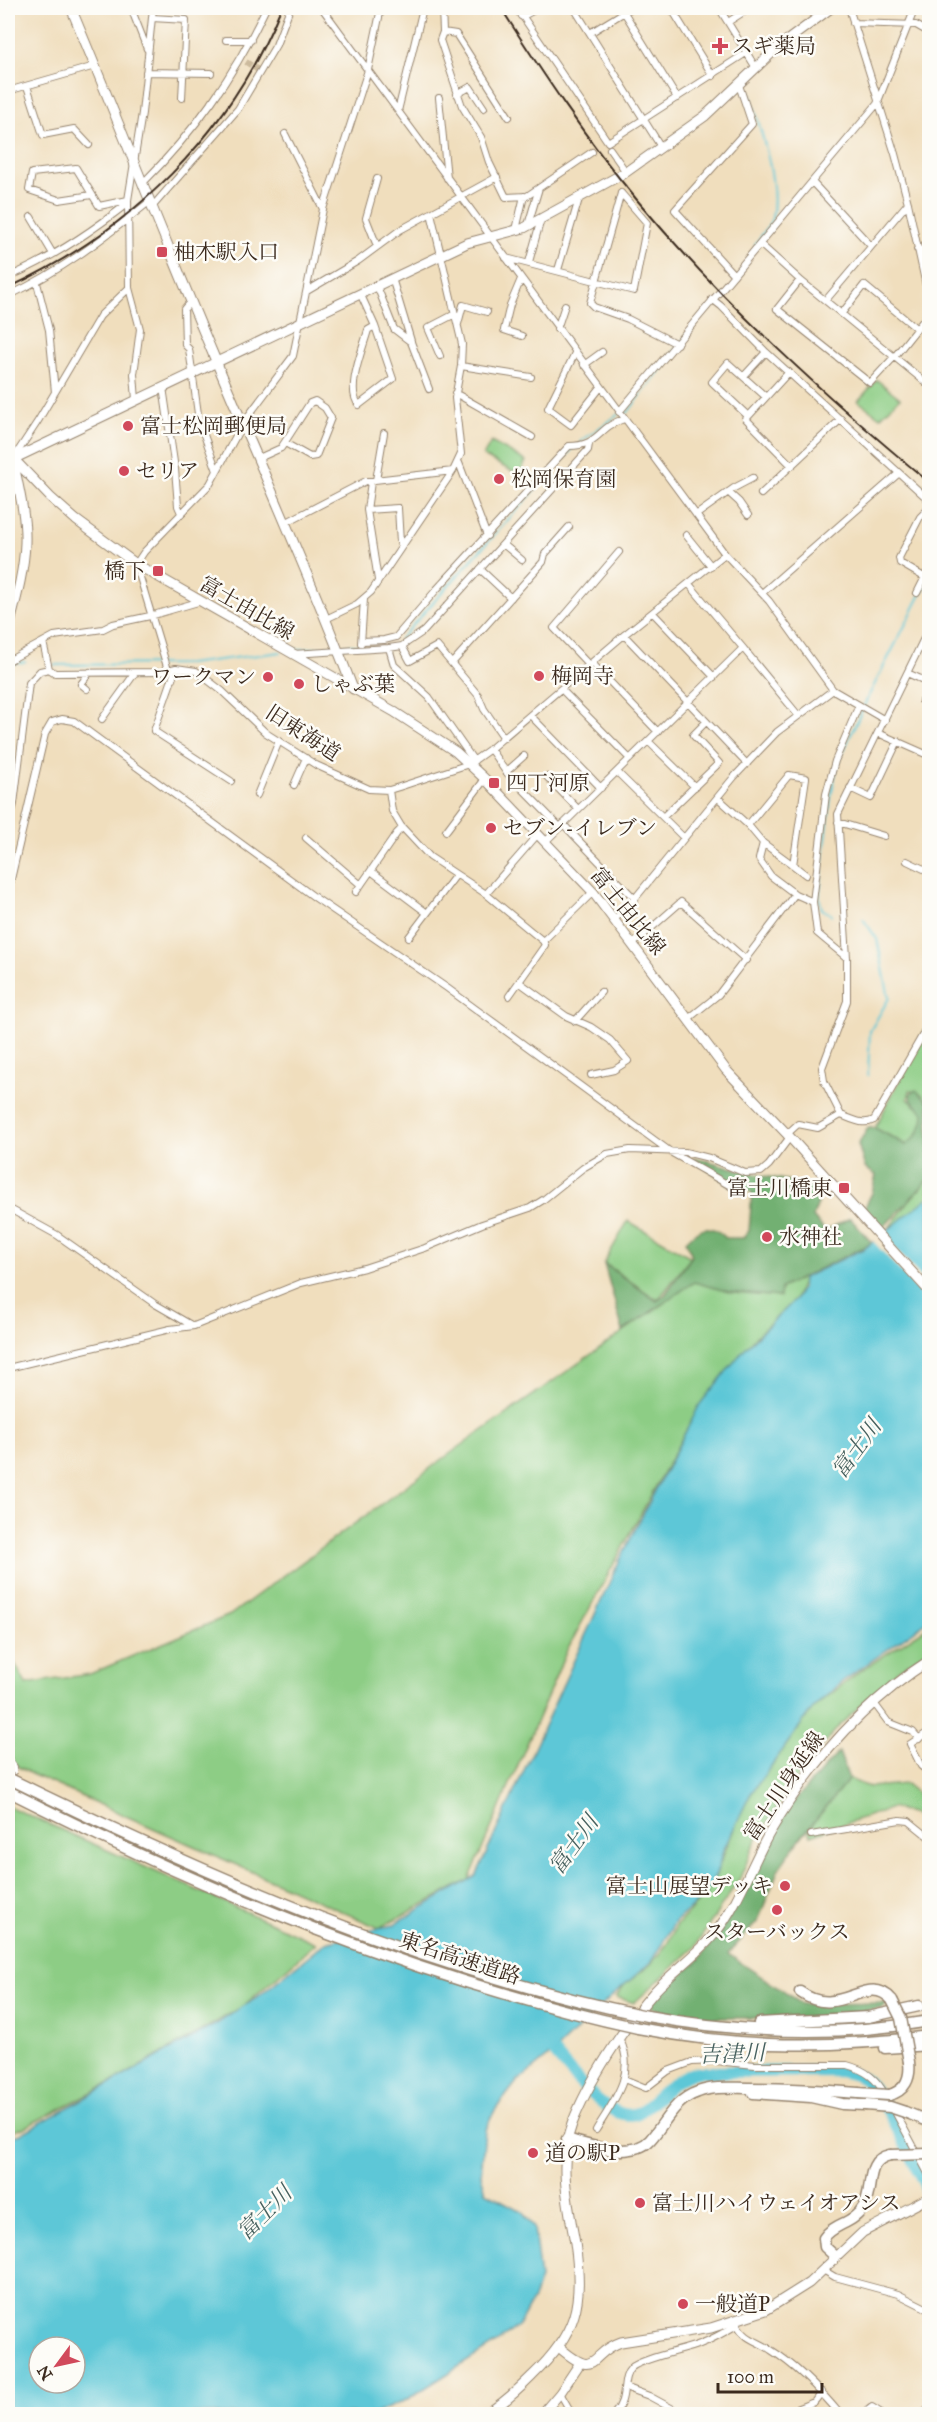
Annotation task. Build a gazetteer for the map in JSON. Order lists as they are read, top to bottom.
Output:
{
  "streets": {
    "highway": ["東名高速道路"],
    "main road": ["富士由比線", "富士川身延線"],
    "street": ["旧東海道"]
  },
  "crossings": [
    ["富士由比線", "旧東海道"]
  ],
  "water": ["富士川", "吉津川"],
  "places": {
    "health": ["スギ薬局"],
    "transit": [
      "柚木駅入口",
      "橋下",
      "四丁河原",
      "富士川橋東"
    ],
    "other": [
      "富士松岡郵便局",
      "セリア",
      "松岡保育園",
      "梅岡寺",
      "ワークマン",
      "しゃぶ葉",
      "セブン-イレブン",
      "水神社",
      "富士山展望デッキ",
      "スターバックス",
      "道の駅P",
      "富士川ハイウェイオアシス",
      "一般道P"
    ]
  },
  "scale_bar": "100 m",
  "north": "bottom left"
}
